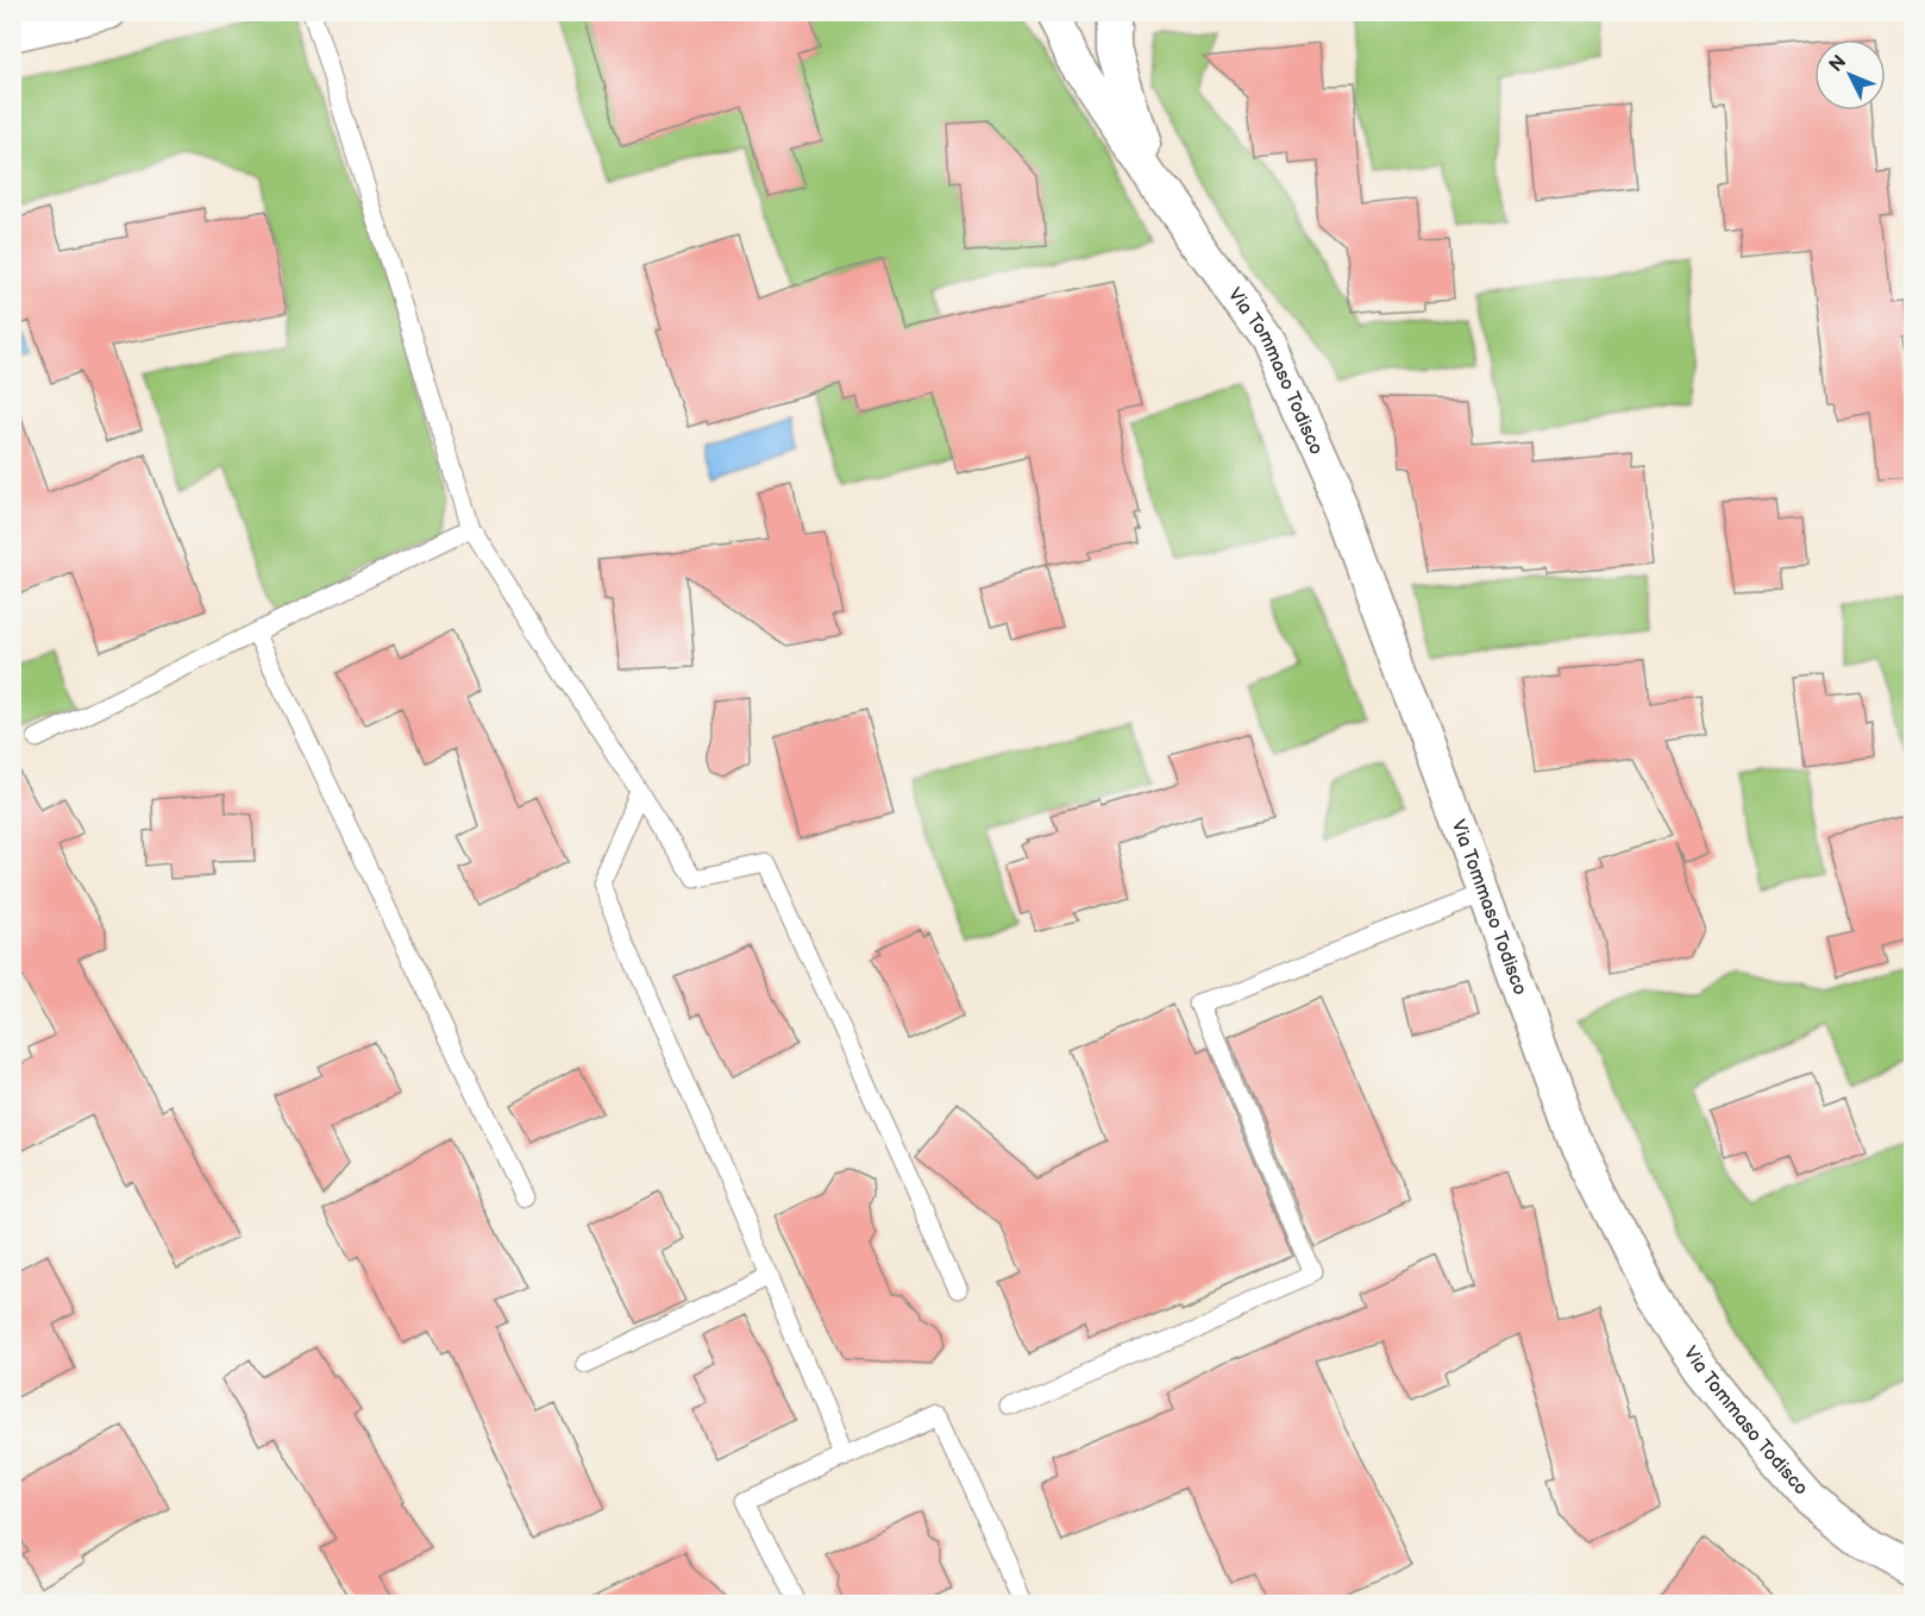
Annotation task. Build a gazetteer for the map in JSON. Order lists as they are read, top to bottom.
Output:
{
  "streets": {
    "street": ["Via Tommaso Todisco"]
  },
  "north": "top left"
}
